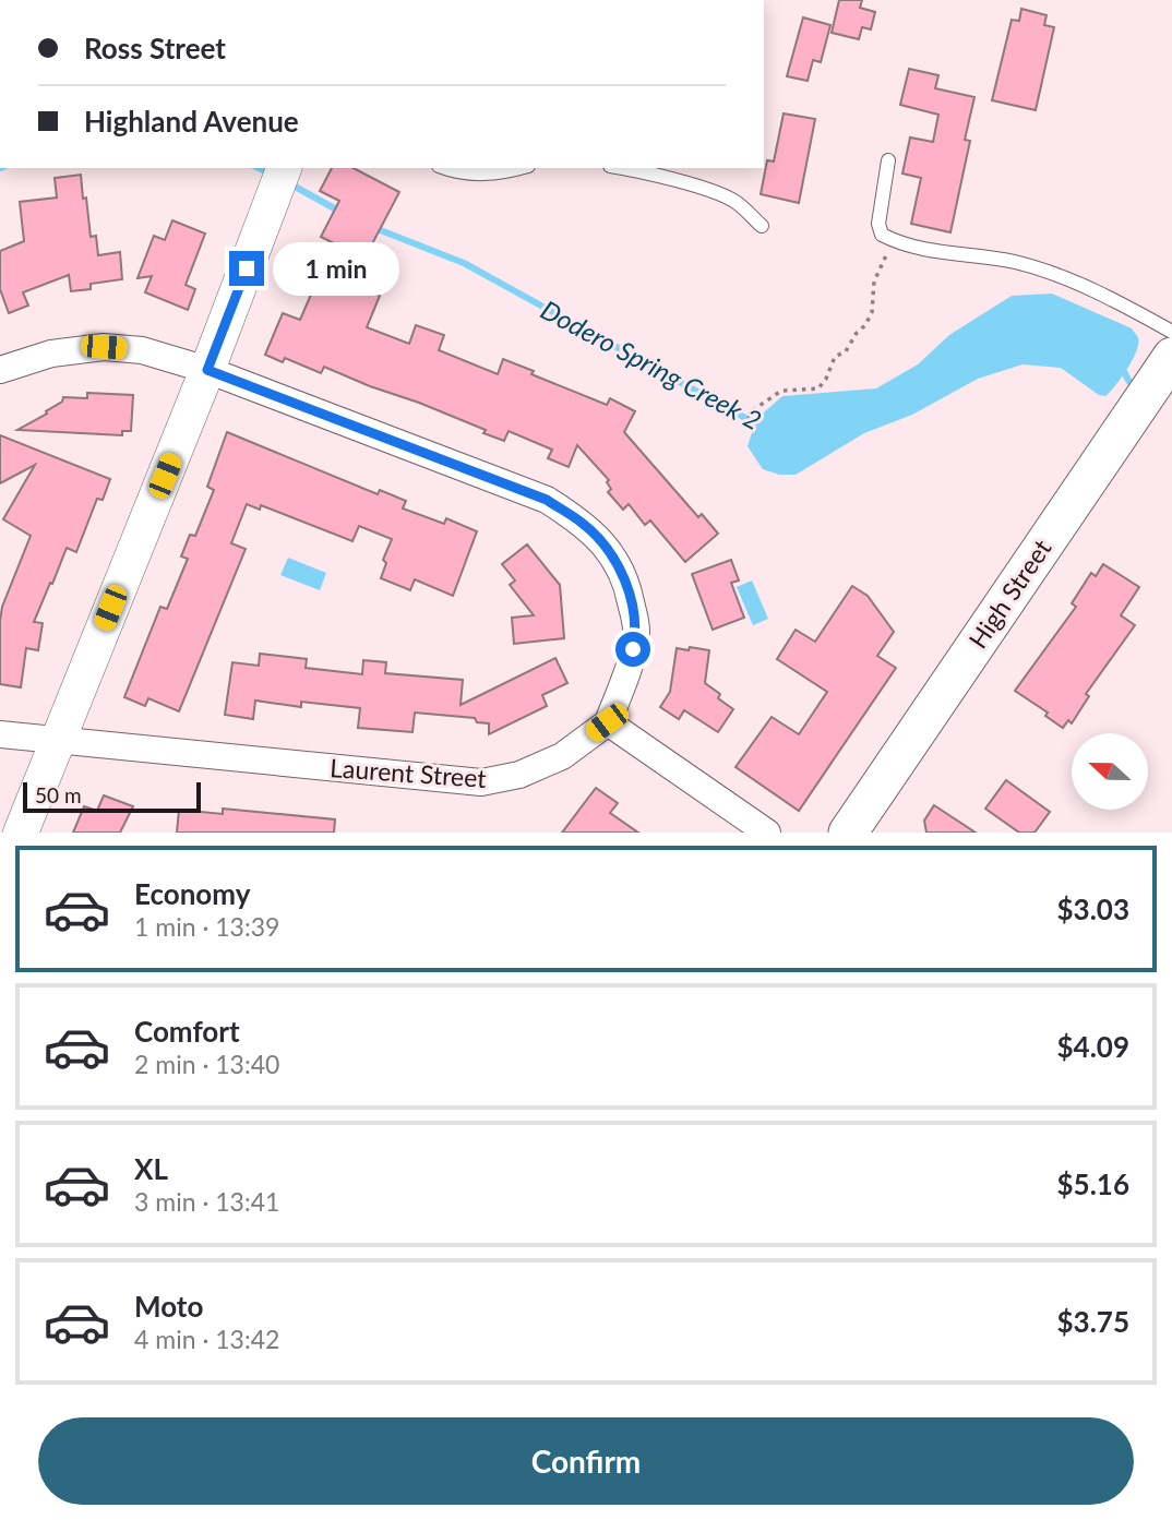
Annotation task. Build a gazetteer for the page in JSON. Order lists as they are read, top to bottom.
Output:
{
  "streets": {
    "main road": ["High Street"],
    "street": ["Laurent Street"]
  },
  "water": ["Dodero Spring Creek 2"],
  "scale_bar": "50 m",
  "north": "left",
  "page": {
    "banner": ["Ross Street", "Highland Avenue"],
    "bubble": "1 min",
    "scale": "50 m",
    "list": [
      {
        "name": "Economy",
        "note": "1 min · 13:39",
        "value": "$3.03"
      },
      {
        "name": "Comfort",
        "note": "2 min · 13:40",
        "value": "$4.09"
      },
      {
        "name": "XL",
        "note": "3 min · 13:41",
        "value": "$5.16"
      },
      {
        "name": "Moto",
        "note": "4 min · 13:42",
        "value": "$3.75"
      }
    ],
    "buttons": "Confirm"
  }
}
